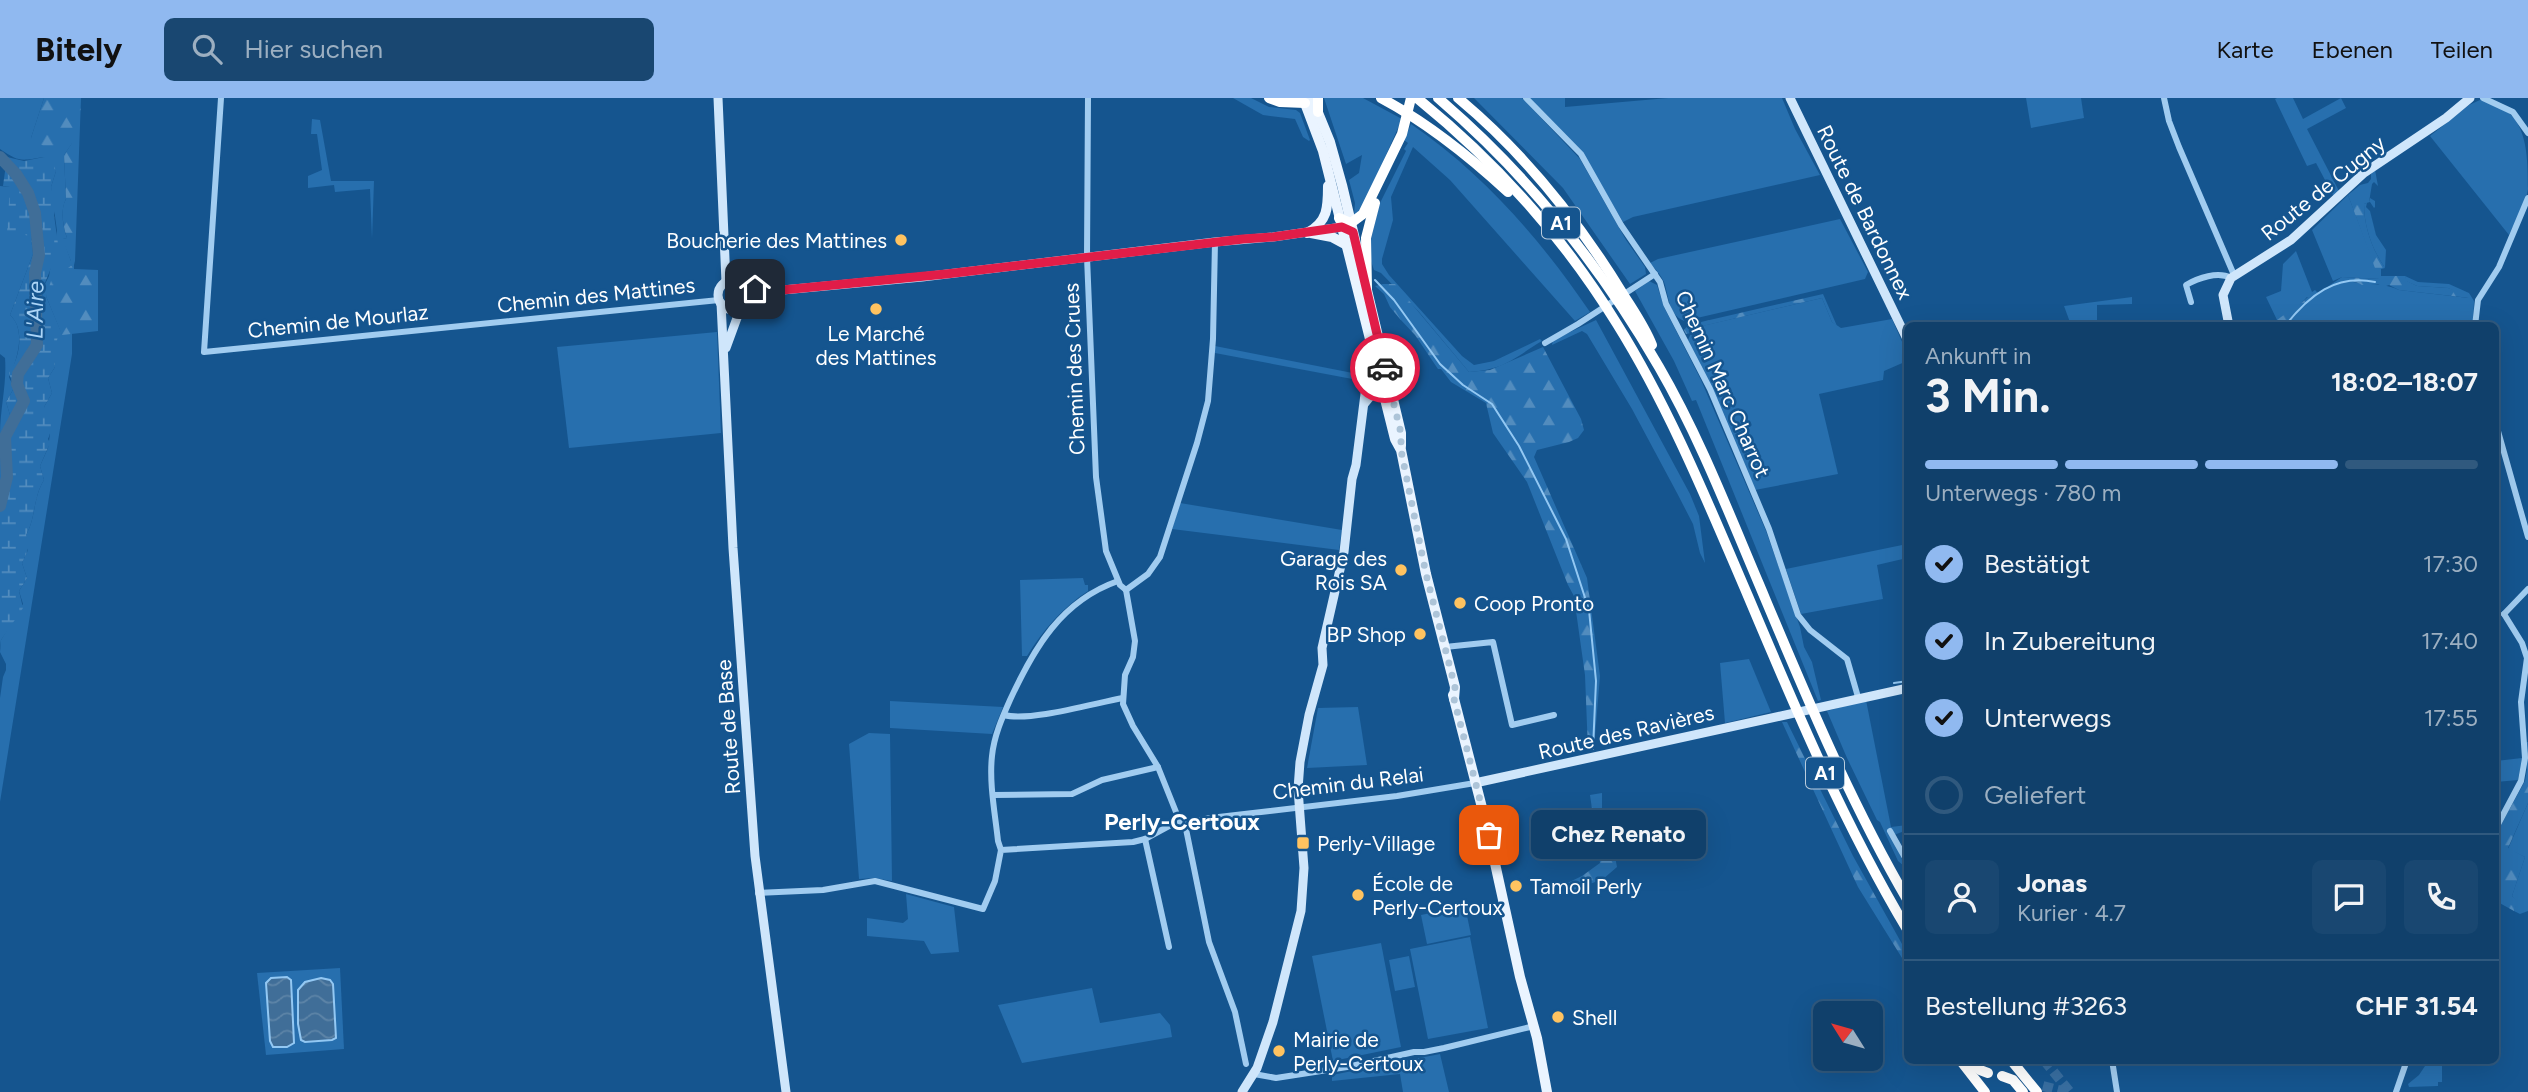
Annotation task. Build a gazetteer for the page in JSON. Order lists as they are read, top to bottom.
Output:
{
  "streets": {
    "highway": ["A1"],
    "street": [
      "Route de Cugny",
      "Route de Bardonnex",
      "Chemin des Mattines",
      "Chemin de Mourlaz",
      "Chemin des Crues",
      "Chemin Marc Charrot",
      "Route de Base",
      "Route des Ravières",
      "Chemin du Relai"
    ]
  },
  "crossings": [
    ["Chemin des Mattines", "Chemin de Mourlaz"],
    ["Chemin des Mattines", "Route de Base"],
    ["Chemin Marc Charrot", "Route des Ravières"],
    ["Route des Ravières", "Chemin du Relai"]
  ],
  "districts": ["Perly-Certoux"],
  "water": ["L'Aire"],
  "places": {
    "other": [
      "Boucherie des Mattines",
      "Le Marché des Mattines",
      "Garage des Rois SA",
      "Coop Pronto",
      "BP Shop",
      "Chez Renato",
      "Tamoil Perly",
      "École de Perly-Certoux",
      "Shell",
      "Mairie de Perly-Certoux"
    ],
    "transit": ["Perly-Village"]
  },
  "north": "top left",
  "page": {
    "header": "Bitely",
    "search": "Hier suchen",
    "nav": ["Karte", "Ebenen", "Teilen"],
    "heading": ["3 Min.", "Ankunft in", "18:02–18:07"],
    "panel": [
      "Jonas",
      "Kurier · 4.7",
      "Bestellung #3263",
      "CHF 31.54"
    ],
    "bar": "Unterwegs · 780 m",
    "list": [
      ["Bestätigt", "17:30"],
      ["In Zubereitung", "17:40"],
      ["Unterwegs", "17:55"],
      "Geliefert"
    ],
    "bubble": "Chez Renato"
  }
}
